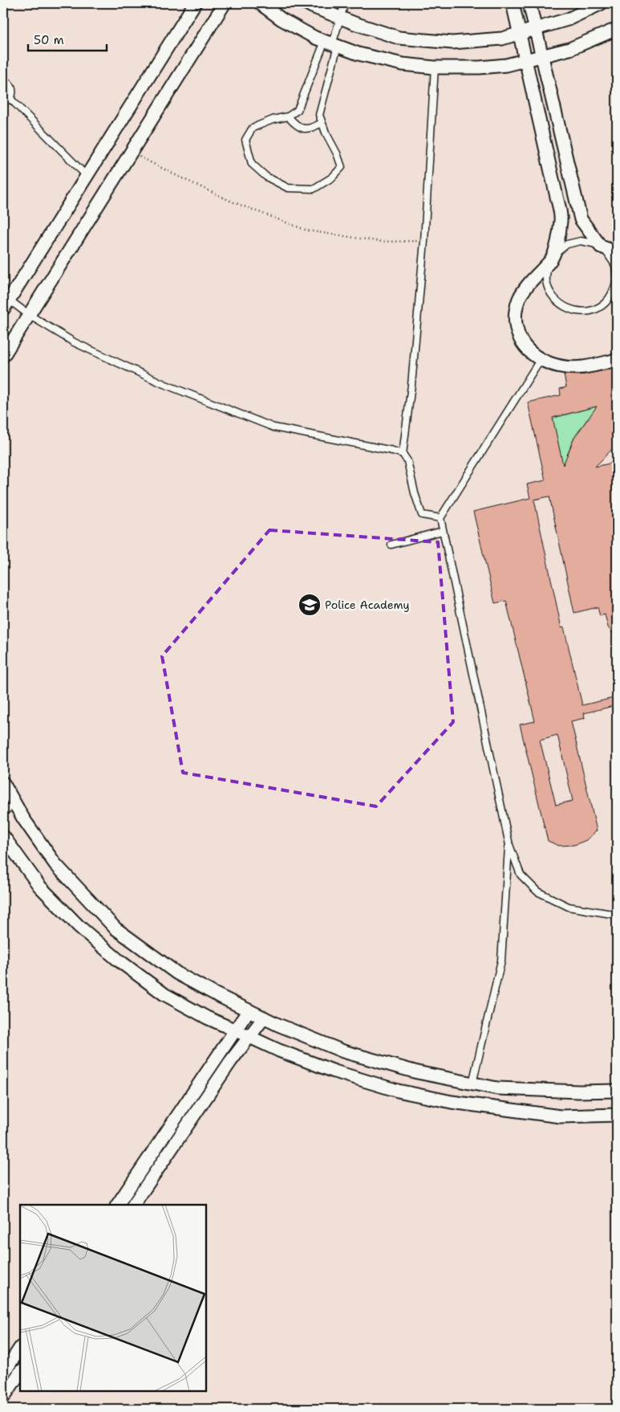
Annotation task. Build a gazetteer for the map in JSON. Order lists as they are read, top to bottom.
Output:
{
  "places": {
    "school or university": ["Police Academy"]
  },
  "scale_bar": "50 m"
}
